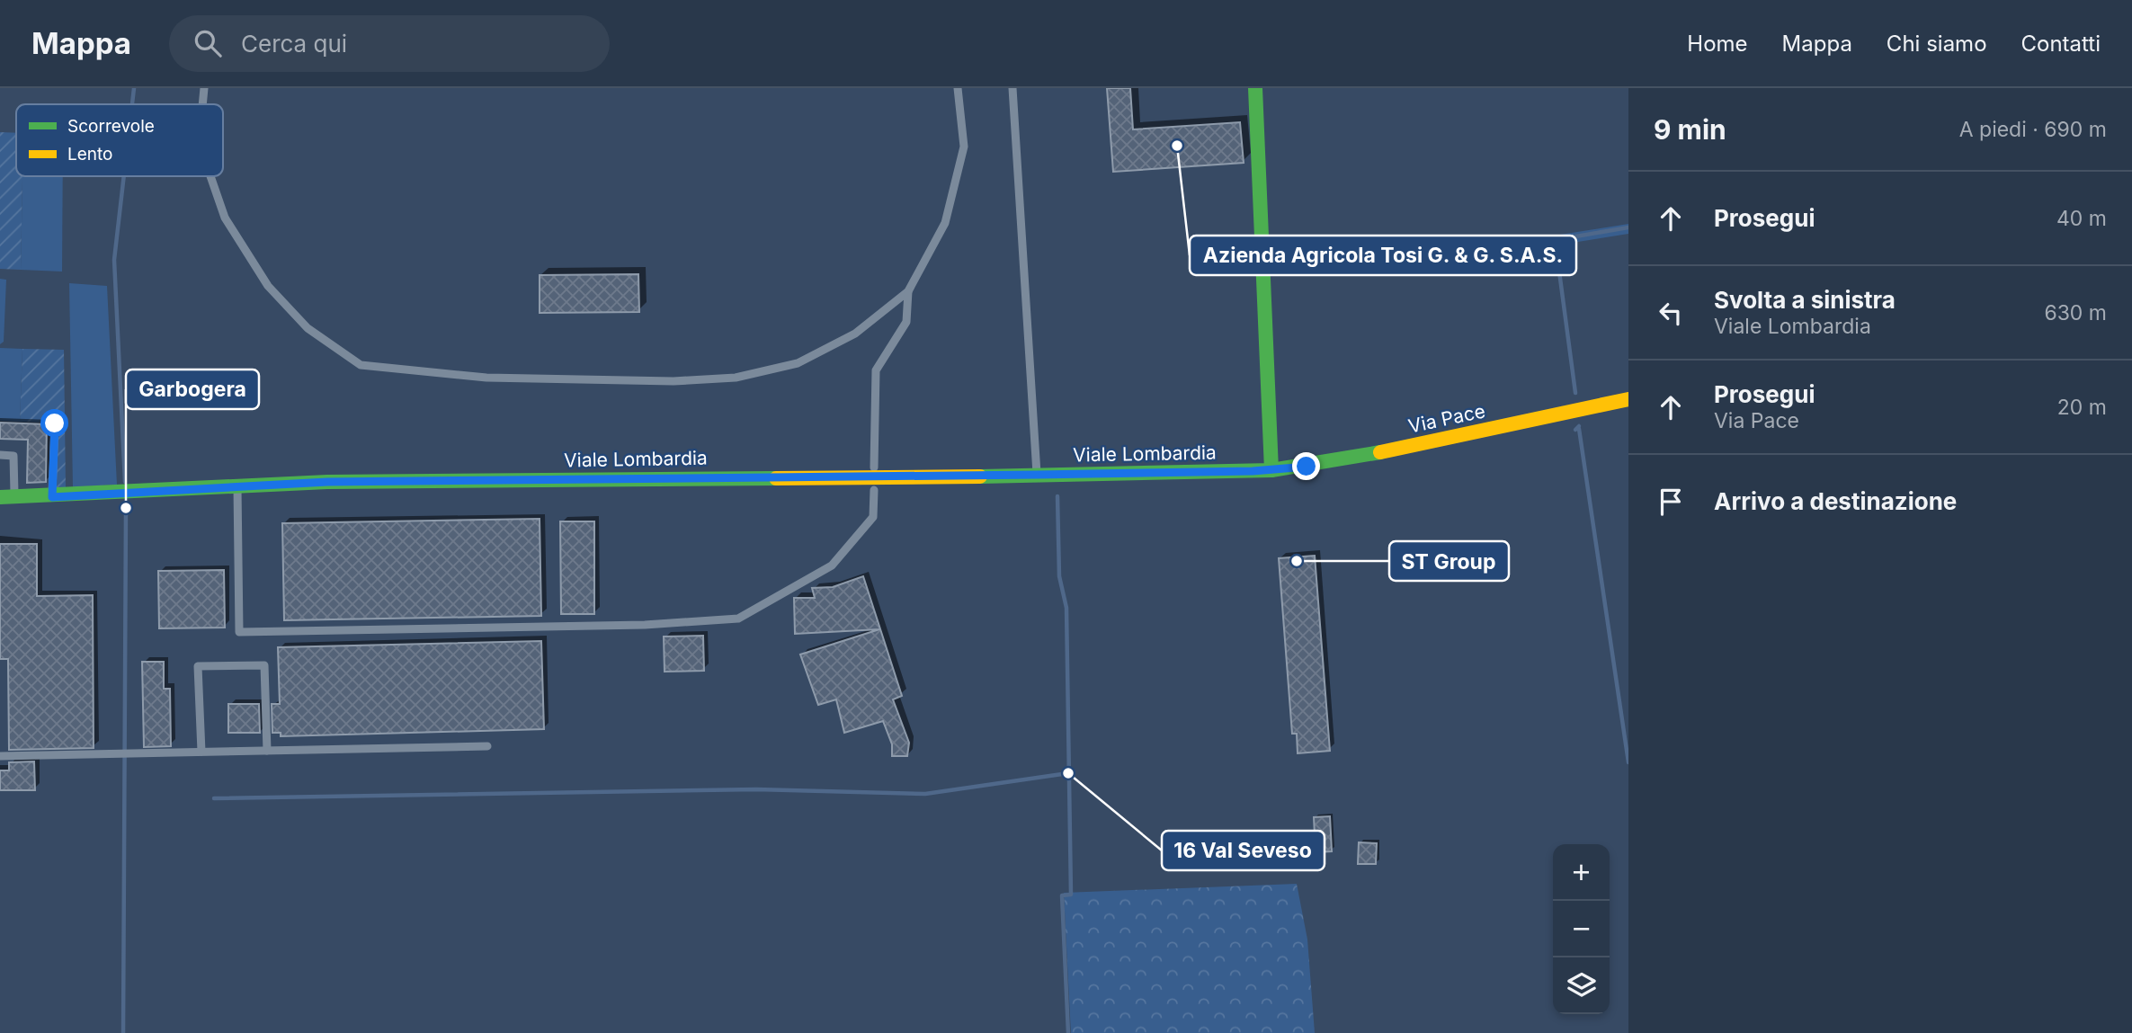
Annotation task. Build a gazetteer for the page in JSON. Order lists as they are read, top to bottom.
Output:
{
  "streets": {
    "street": ["Via Pace", "Viale Lombardia"]
  },
  "crossings": [
    ["Via Pace", "Viale Lombardia"]
  ],
  "places": [
    "Azienda Agricola Tosi G. & G. S.A.S.",
    "Garbogera",
    "ST Group",
    "16 Val Seveso"
  ],
  "legend": ["Scorrevole", "Lento"],
  "page": {
    "header": "Mappa",
    "search": "Cerca qui",
    "nav": [
      "Home",
      "Mappa",
      "Chi siamo",
      "Contatti"
    ],
    "heading": ["9 min", "A piedi · 690 m"],
    "list": [
      ["Prosegui", "40 m"],
      ["Svolta a sinistra", "Viale Lombardia", "630 m"],
      ["Prosegui", "Via Pace", "20 m"],
      "Arrivo a destinazione"
    ],
    "map_buttons": ["+", "−"]
  }
}
